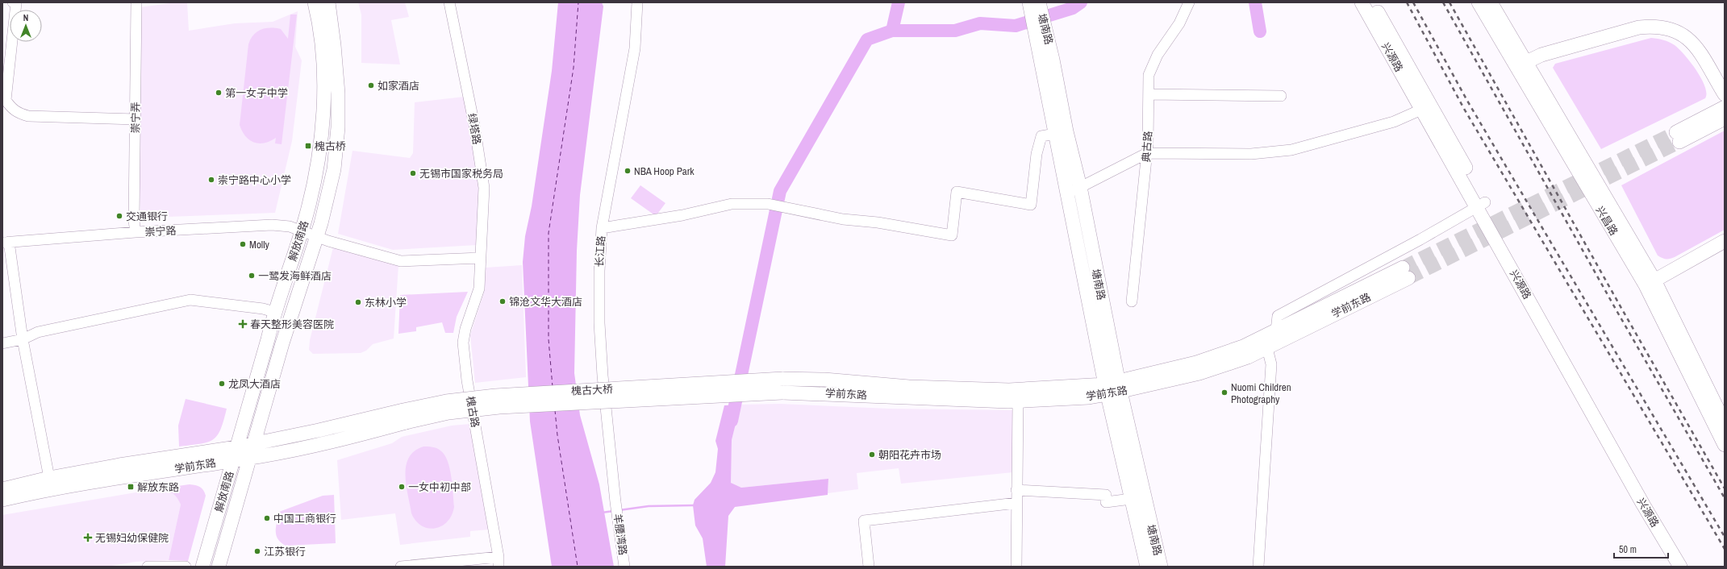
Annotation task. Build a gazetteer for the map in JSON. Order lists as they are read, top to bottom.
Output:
{
  "streets": {
    "main road": [
      "塘南路",
      "兴源路",
      "兴昌路",
      "解放南路",
      "学前东路",
      "槐古大桥"
    ],
    "street": [
      "崇宁弄",
      "绿塔路",
      "典古路",
      "崇宁路",
      "长江路",
      "槐古路",
      "羊腰湾路"
    ]
  },
  "crossings": [
    ["塘南路", "学前东路"],
    ["崇宁弄", "崇宁路"],
    ["绿塔路", "崇宁路"],
    ["绿塔路", "槐古路"],
    ["崇宁路", "解放南路"],
    ["崇宁路", "槐古路"],
    ["解放南路", "学前东路"],
    ["长江路", "羊腰湾路"],
    ["学前东路", "槐古大桥"]
  ],
  "places": {
    "other": [
      "如家酒店",
      "第一女子中学",
      "NBA Hoop Park",
      "无锡市国家税务局",
      "崇宁路中心小学",
      "交通银行",
      "Molly",
      "一鹭发海鲜酒店",
      "锦沧文华大酒店",
      "东林小学",
      "龙凤大酒店",
      "Nuomi Children Photography",
      "朝阳花卉市场",
      "一女中初中部",
      "中国工商银行",
      "江苏银行"
    ],
    "transit": ["槐古桥", "解放东路"],
    "health": ["春天整形美容医院", "无锡妇幼保健院"]
  },
  "scale_bar": "50 m",
  "north": "top"
}
